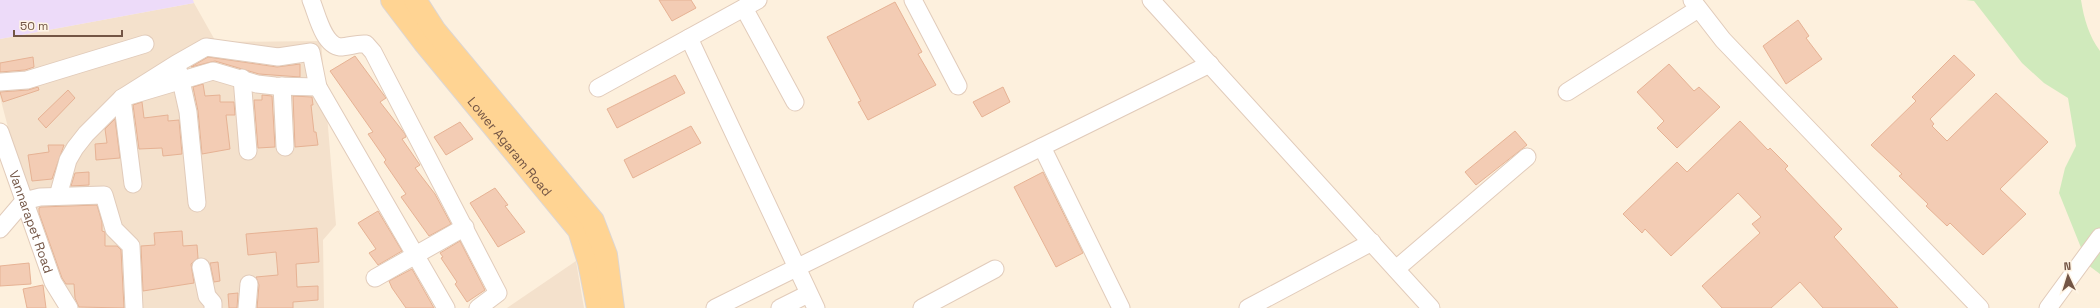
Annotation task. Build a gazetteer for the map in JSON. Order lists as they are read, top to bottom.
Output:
{
  "streets": {
    "main road": ["Lower Agaram Road"],
    "street": ["Vannarapet Road"]
  },
  "scale_bar": "50 m",
  "north": "top"
}
